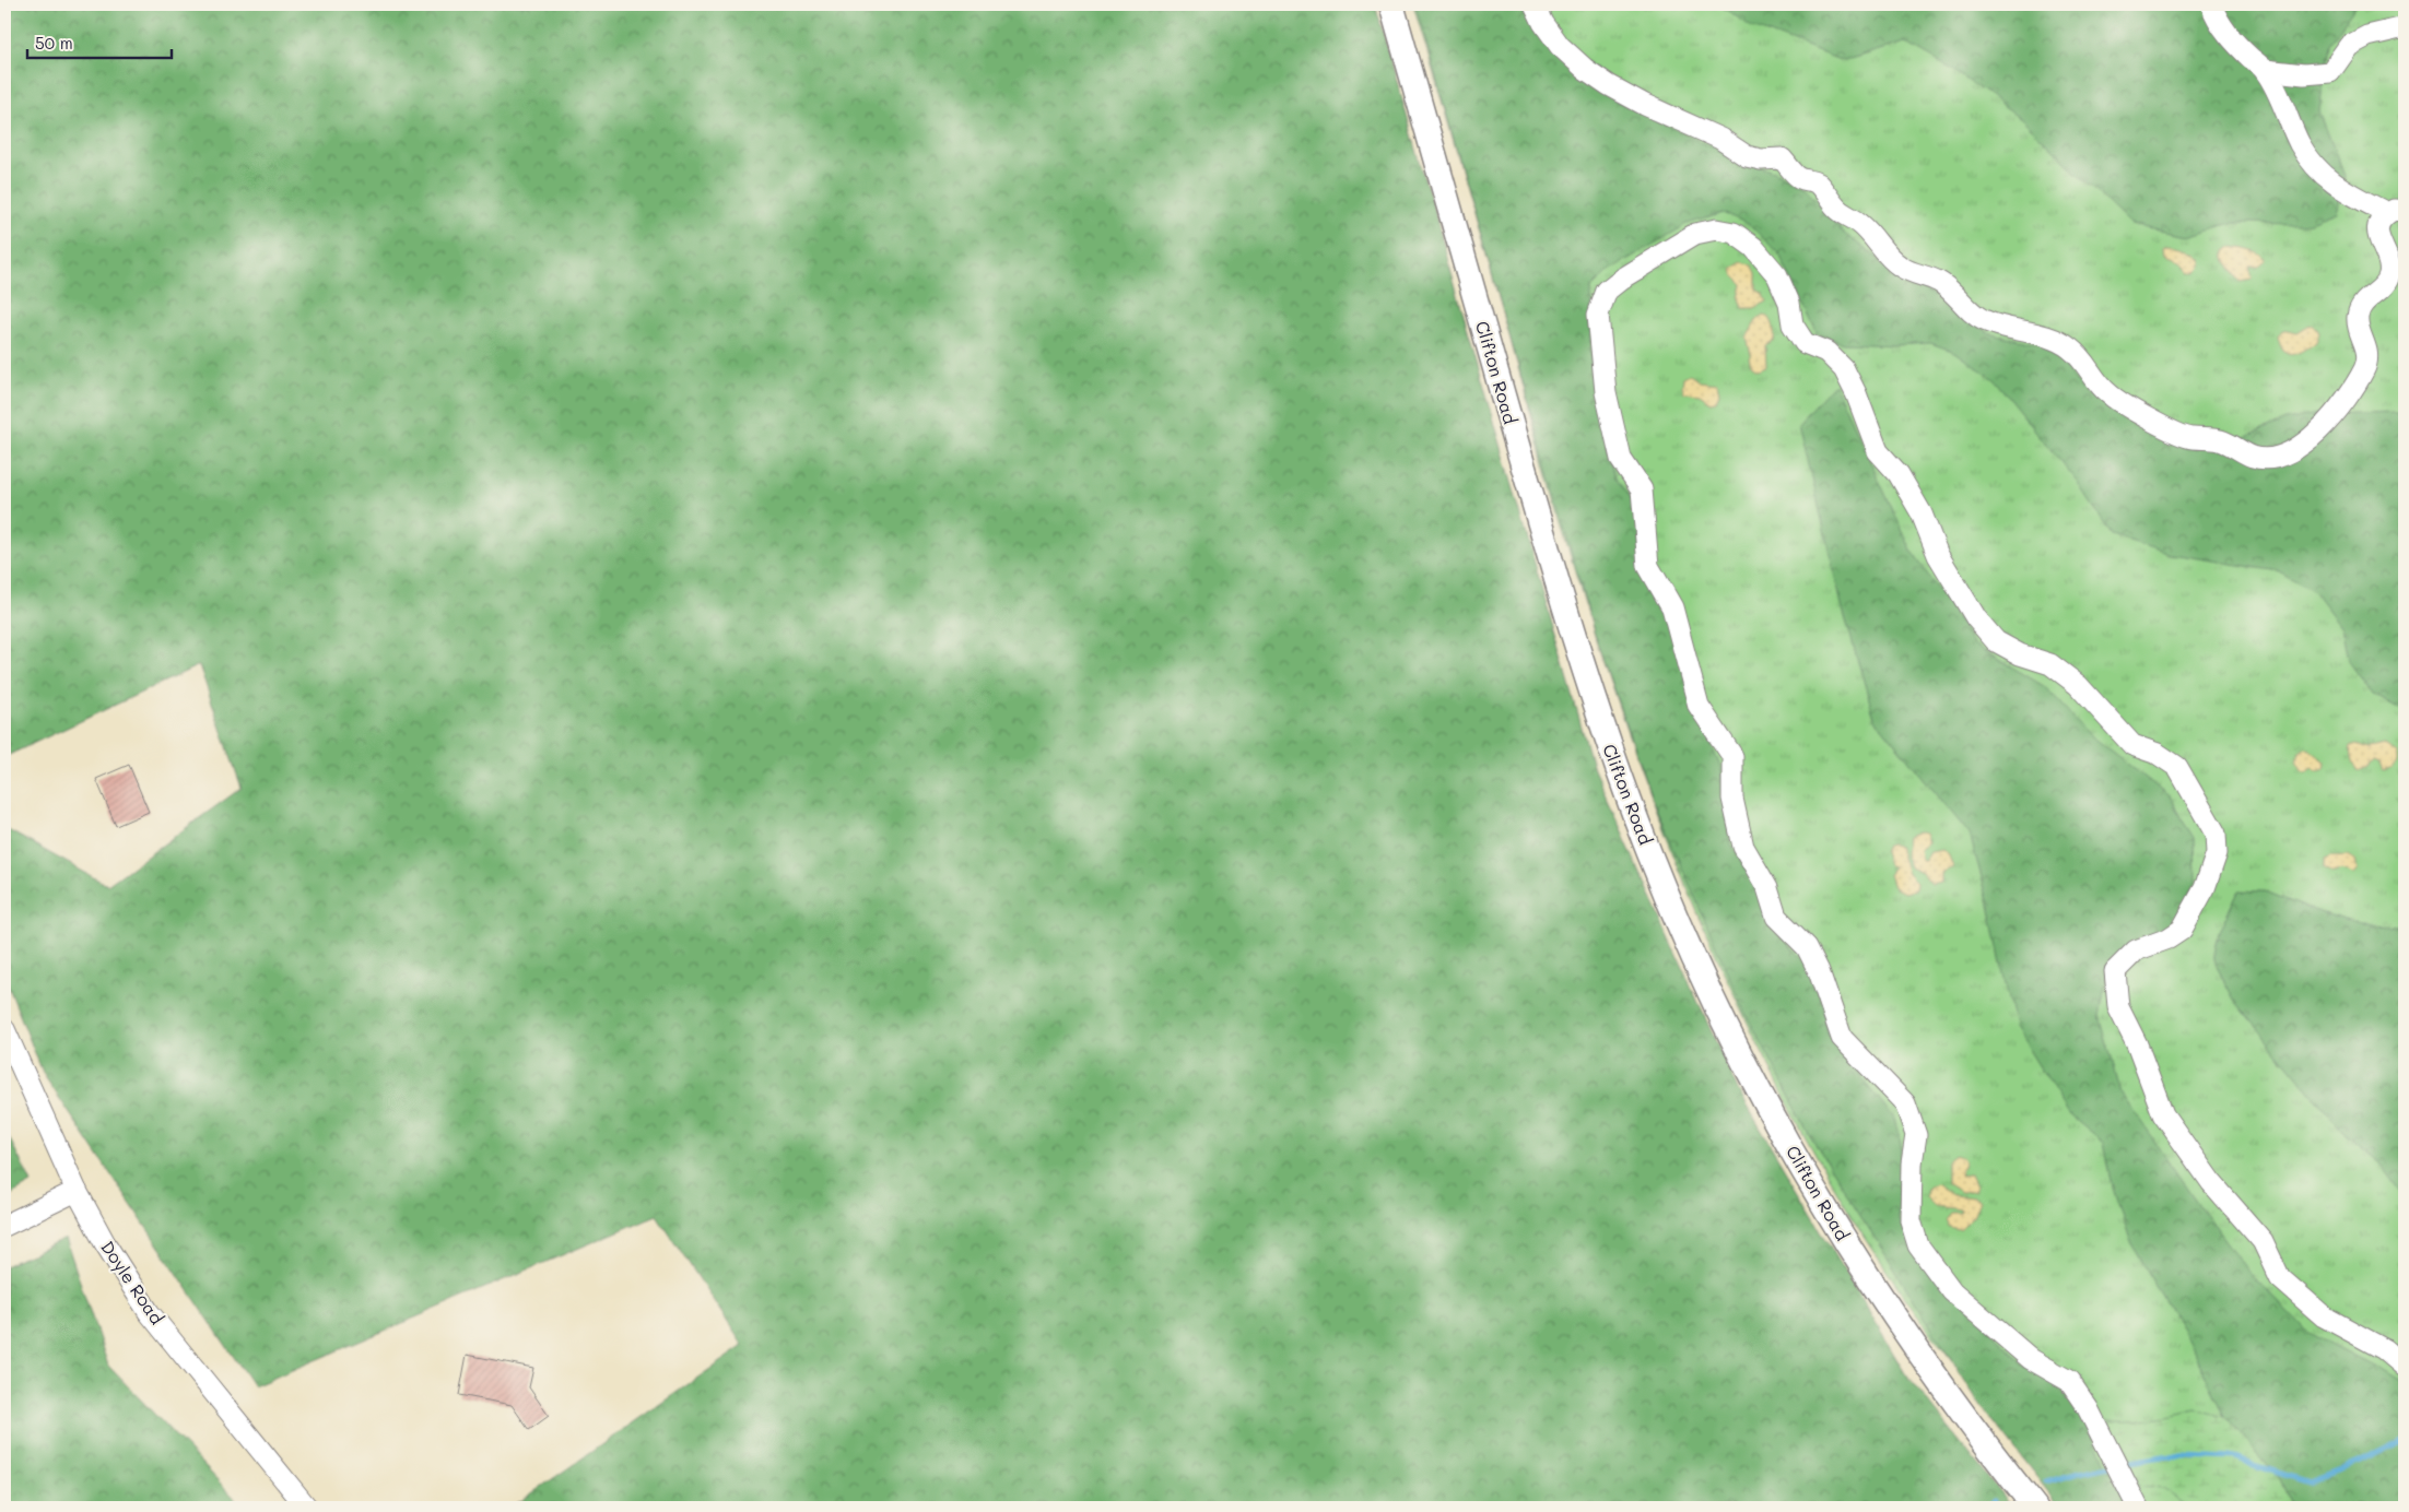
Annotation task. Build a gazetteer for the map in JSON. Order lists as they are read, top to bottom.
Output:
{
  "streets": {
    "main road": ["Clifton Road"],
    "street": ["Doyle Road"]
  },
  "scale_bar": "50 m"
}
